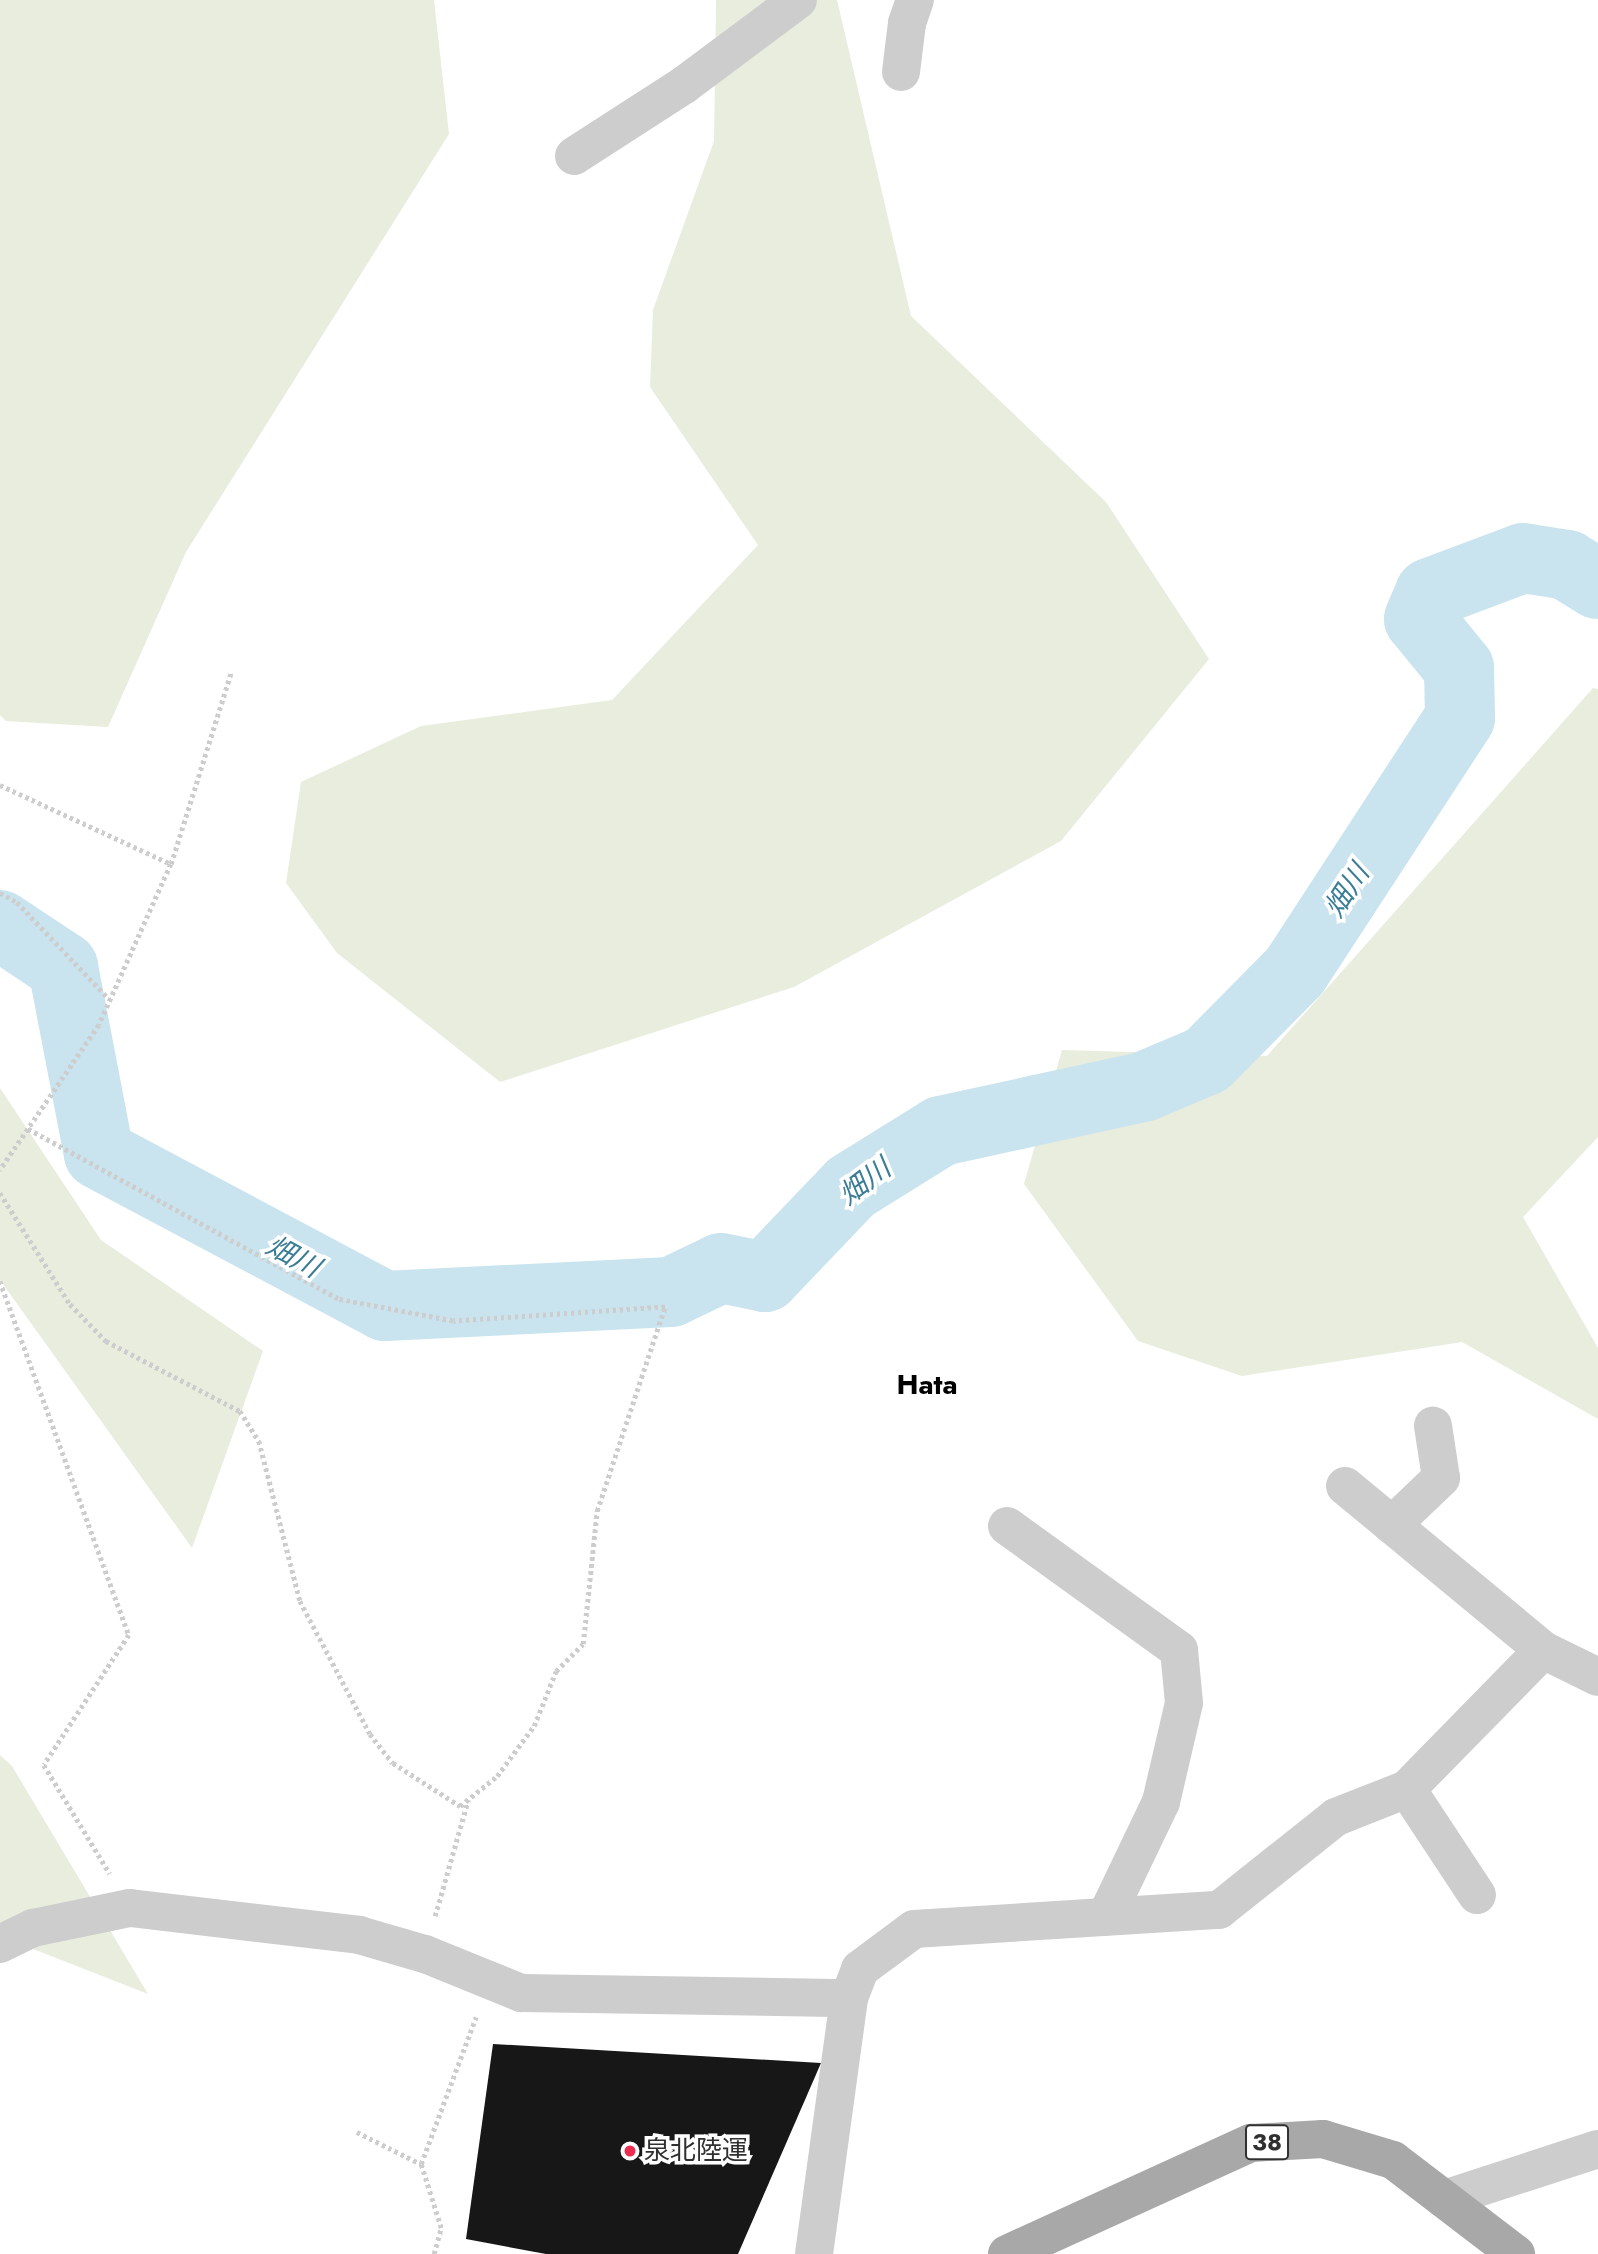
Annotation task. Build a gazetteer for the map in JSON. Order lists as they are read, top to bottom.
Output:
{
  "streets": {
    "main road": ["38"]
  },
  "districts": ["Hata"],
  "water": ["畑川"],
  "places": ["泉北陸運"]
}
